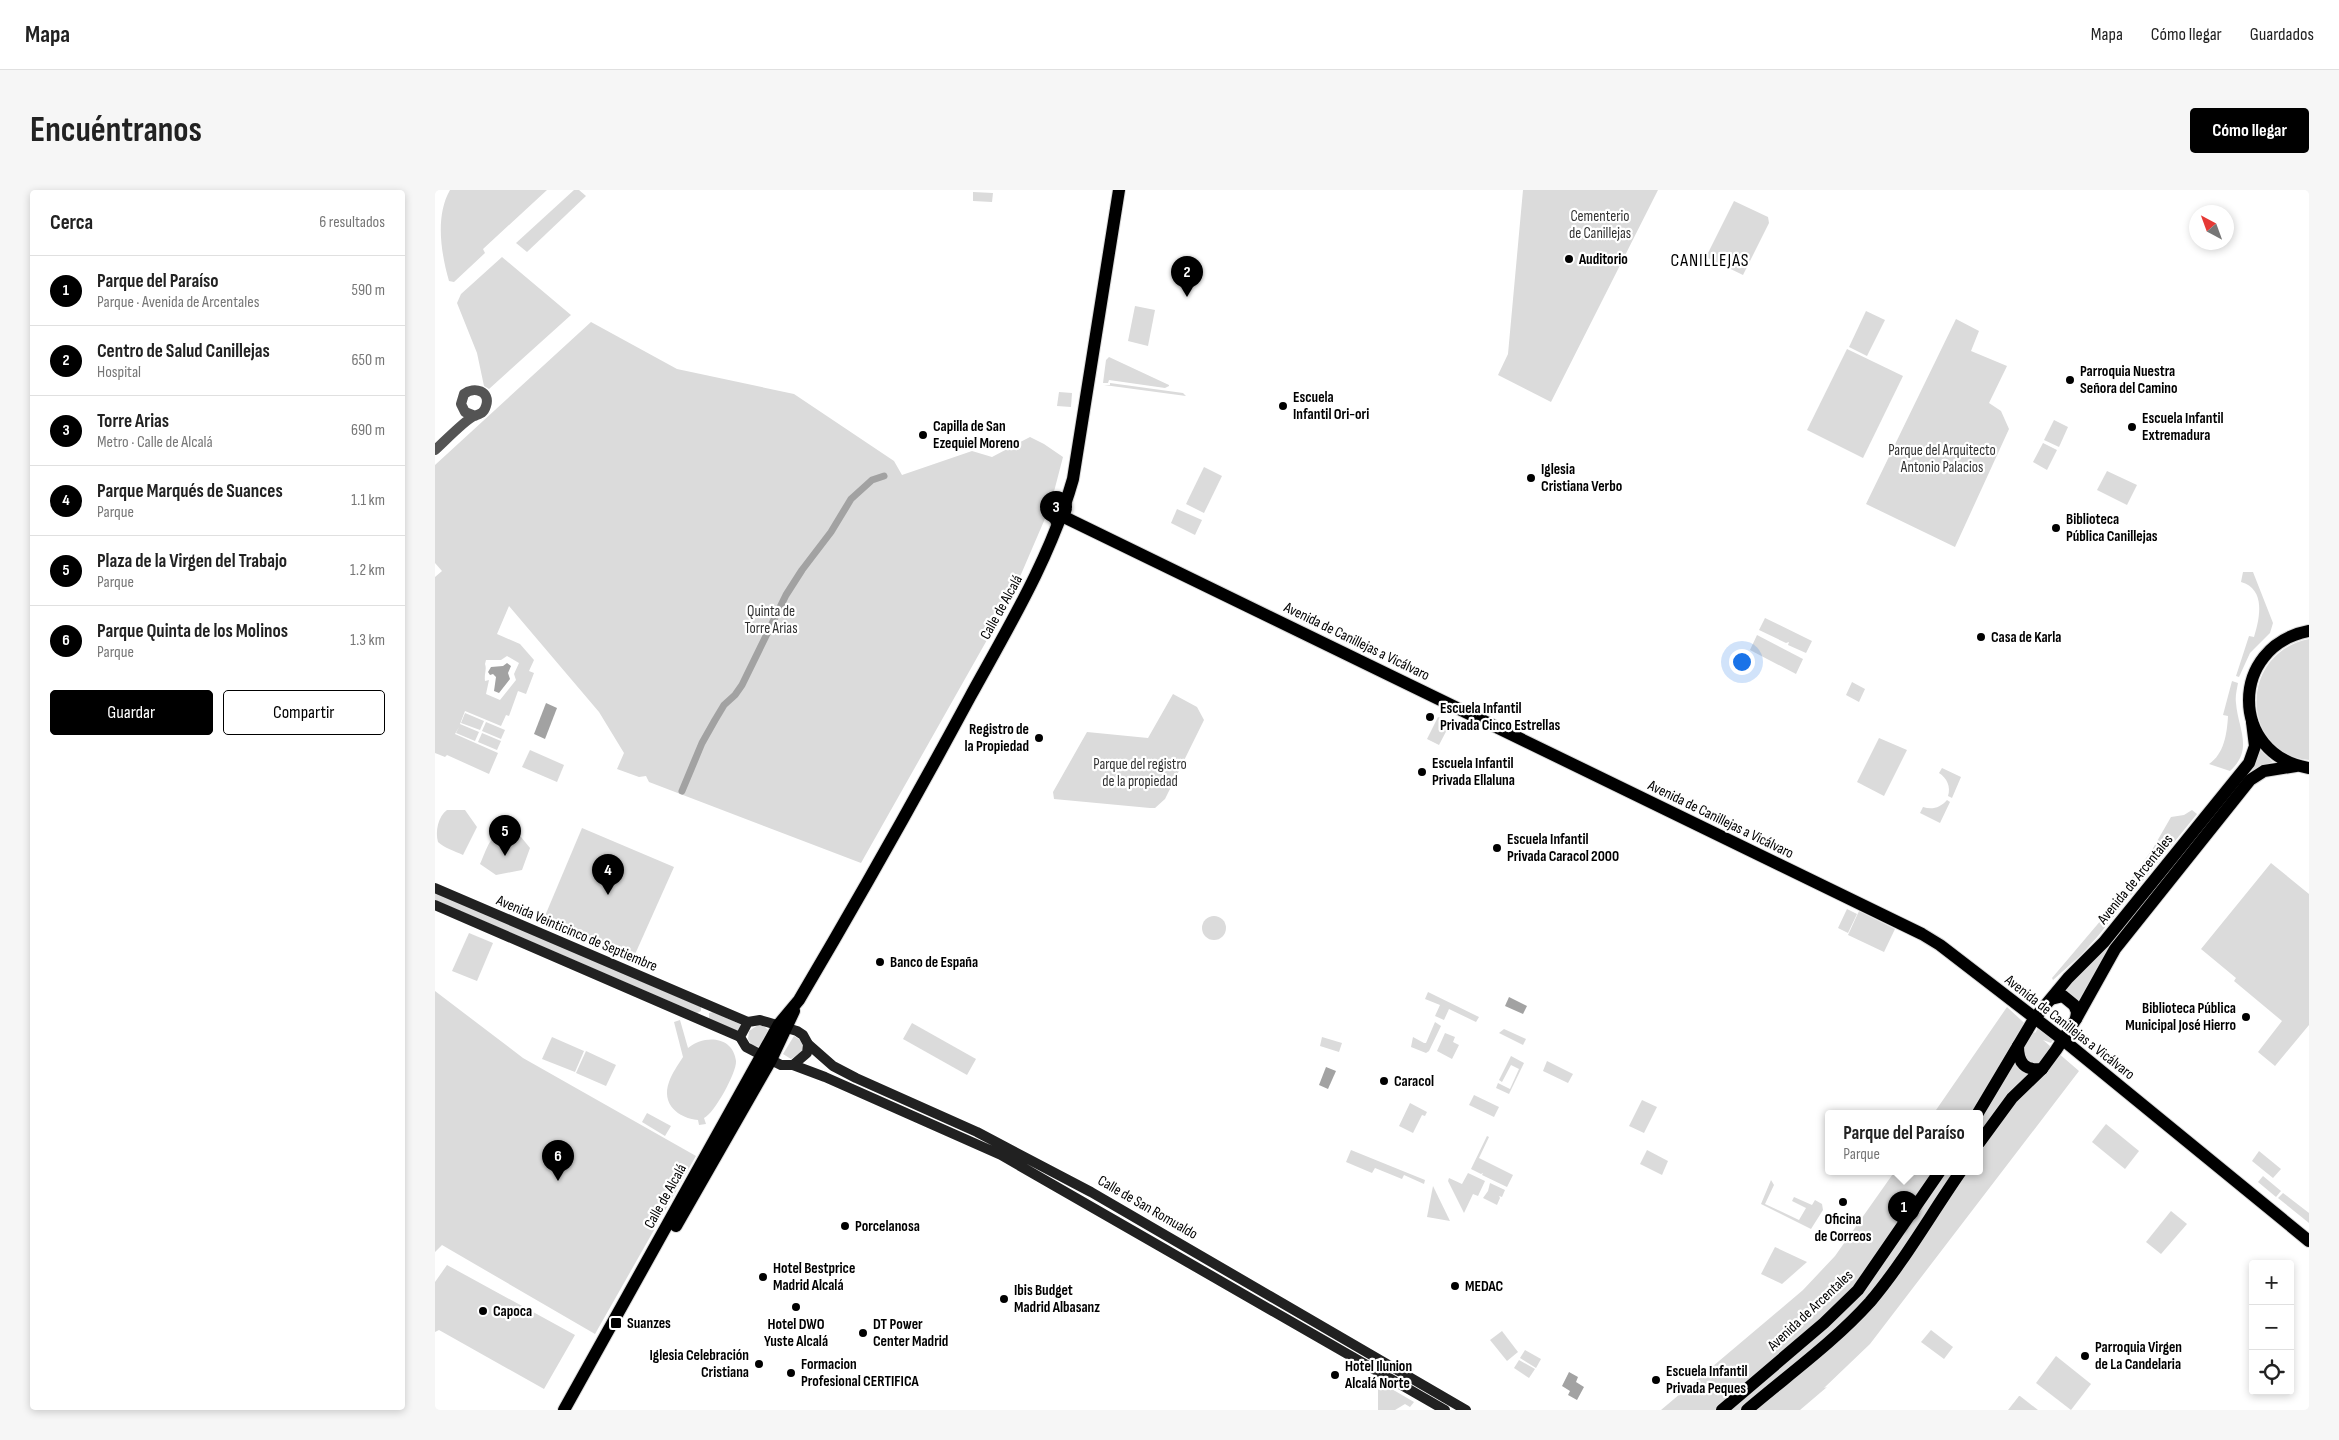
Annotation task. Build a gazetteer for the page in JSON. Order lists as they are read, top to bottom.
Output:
{
  "streets": {
    "main road": [
      "Calle de Alcalá",
      "Avenida de Canillejas a Vicálvaro",
      "Avenida de Arcentales",
      "Avenida Veinticinco de Septiembre",
      "Calle de San Romualdo"
    ]
  },
  "crossings": [
    ["Calle de Alcalá", "Avenida de Canillejas a Vicálvaro"],
    ["Calle de Alcalá", "Avenida Veinticinco de Septiembre"],
    ["Calle de Alcalá", "Calle de San Romualdo"],
    ["Avenida de Canillejas a Vicálvaro", "Avenida de Arcentales"],
    ["Avenida Veinticinco de Septiembre", "Calle de San Romualdo"]
  ],
  "districts": ["CANILLEJAS"],
  "parks": [
    "Cementerio de Canillejas",
    "Parque del Arquitecto Antonio Palacios",
    "Quinta de Torre Arias",
    "Parque del registro de la propiedad"
  ],
  "places": {
    "other": [
      "Auditorio",
      "Parroquia Nuestra Señora del Camino",
      "Escuela Infantil Ori-ori",
      "Escuela Infantil Extremadura",
      "Capilla de San Ezequiel Moreno",
      "Iglesia Cristiana Verbo",
      "Biblioteca Pública Canillejas",
      "Casa de Karla",
      "Escuela Infantil Privada Cinco Estrellas",
      "Registro de la Propiedad",
      "Escuela Infantil Privada Ellaluna",
      "Escuela Infantil Privada Caracol 2000",
      "Banco de España",
      "Biblioteca Pública Municipal José Hierro",
      "Caracol",
      "Oficina de Correos",
      "Porcelanosa",
      "Hotel Bestprice Madrid Alcalá",
      "MEDAC",
      "Ibis Budget Madrid Albasanz",
      "Hotel DWO Yuste Alcalá",
      "Capoca",
      "DT Power Center Madrid",
      "Parroquia Virgen de La Candelaria",
      "Iglesia Celebración Cristiana",
      "Formacion Profesional CERTIFICA",
      "Hotel Ilunion Alcalá Norte",
      "Escuela Infantil Privada Peques"
    ],
    "transit": ["Suanzes"]
  },
  "north": "top left",
  "page": {
    "header": "Mapa",
    "nav": ["Mapa", "Cómo llegar", "Guardados"],
    "buttons": [
      "Cómo llegar",
      ["Guardar", "Compartir"]
    ],
    "title": "Encuéntranos",
    "heading": ["Cerca", "6 resultados"],
    "list": [
      {
        "mark": "1",
        "name": "Parque del Paraíso",
        "note": "Parque · Avenida de Arcentales",
        "value": "590 m"
      },
      {
        "mark": "2",
        "name": "Centro de Salud Canillejas",
        "note": "Hospital",
        "value": "650 m"
      },
      {
        "mark": "3",
        "name": "Torre Arias",
        "note": "Metro · Calle de Alcalá",
        "value": "690 m"
      },
      {
        "mark": "4",
        "name": "Parque Marqués de Suances",
        "note": "Parque",
        "value": "1.1 km"
      },
      {
        "mark": "5",
        "name": "Plaza de la Virgen del Trabajo",
        "note": "Parque",
        "value": "1.2 km"
      },
      {
        "mark": "6",
        "name": "Parque Quinta de los Molinos",
        "note": "Parque",
        "value": "1.3 km"
      }
    ],
    "pins": [
      "2",
      "3",
      "5",
      "4",
      "6",
      "1"
    ],
    "popup": ["Parque del Paraíso", "Parque"],
    "map_buttons": ["+", "−"]
  }
}
